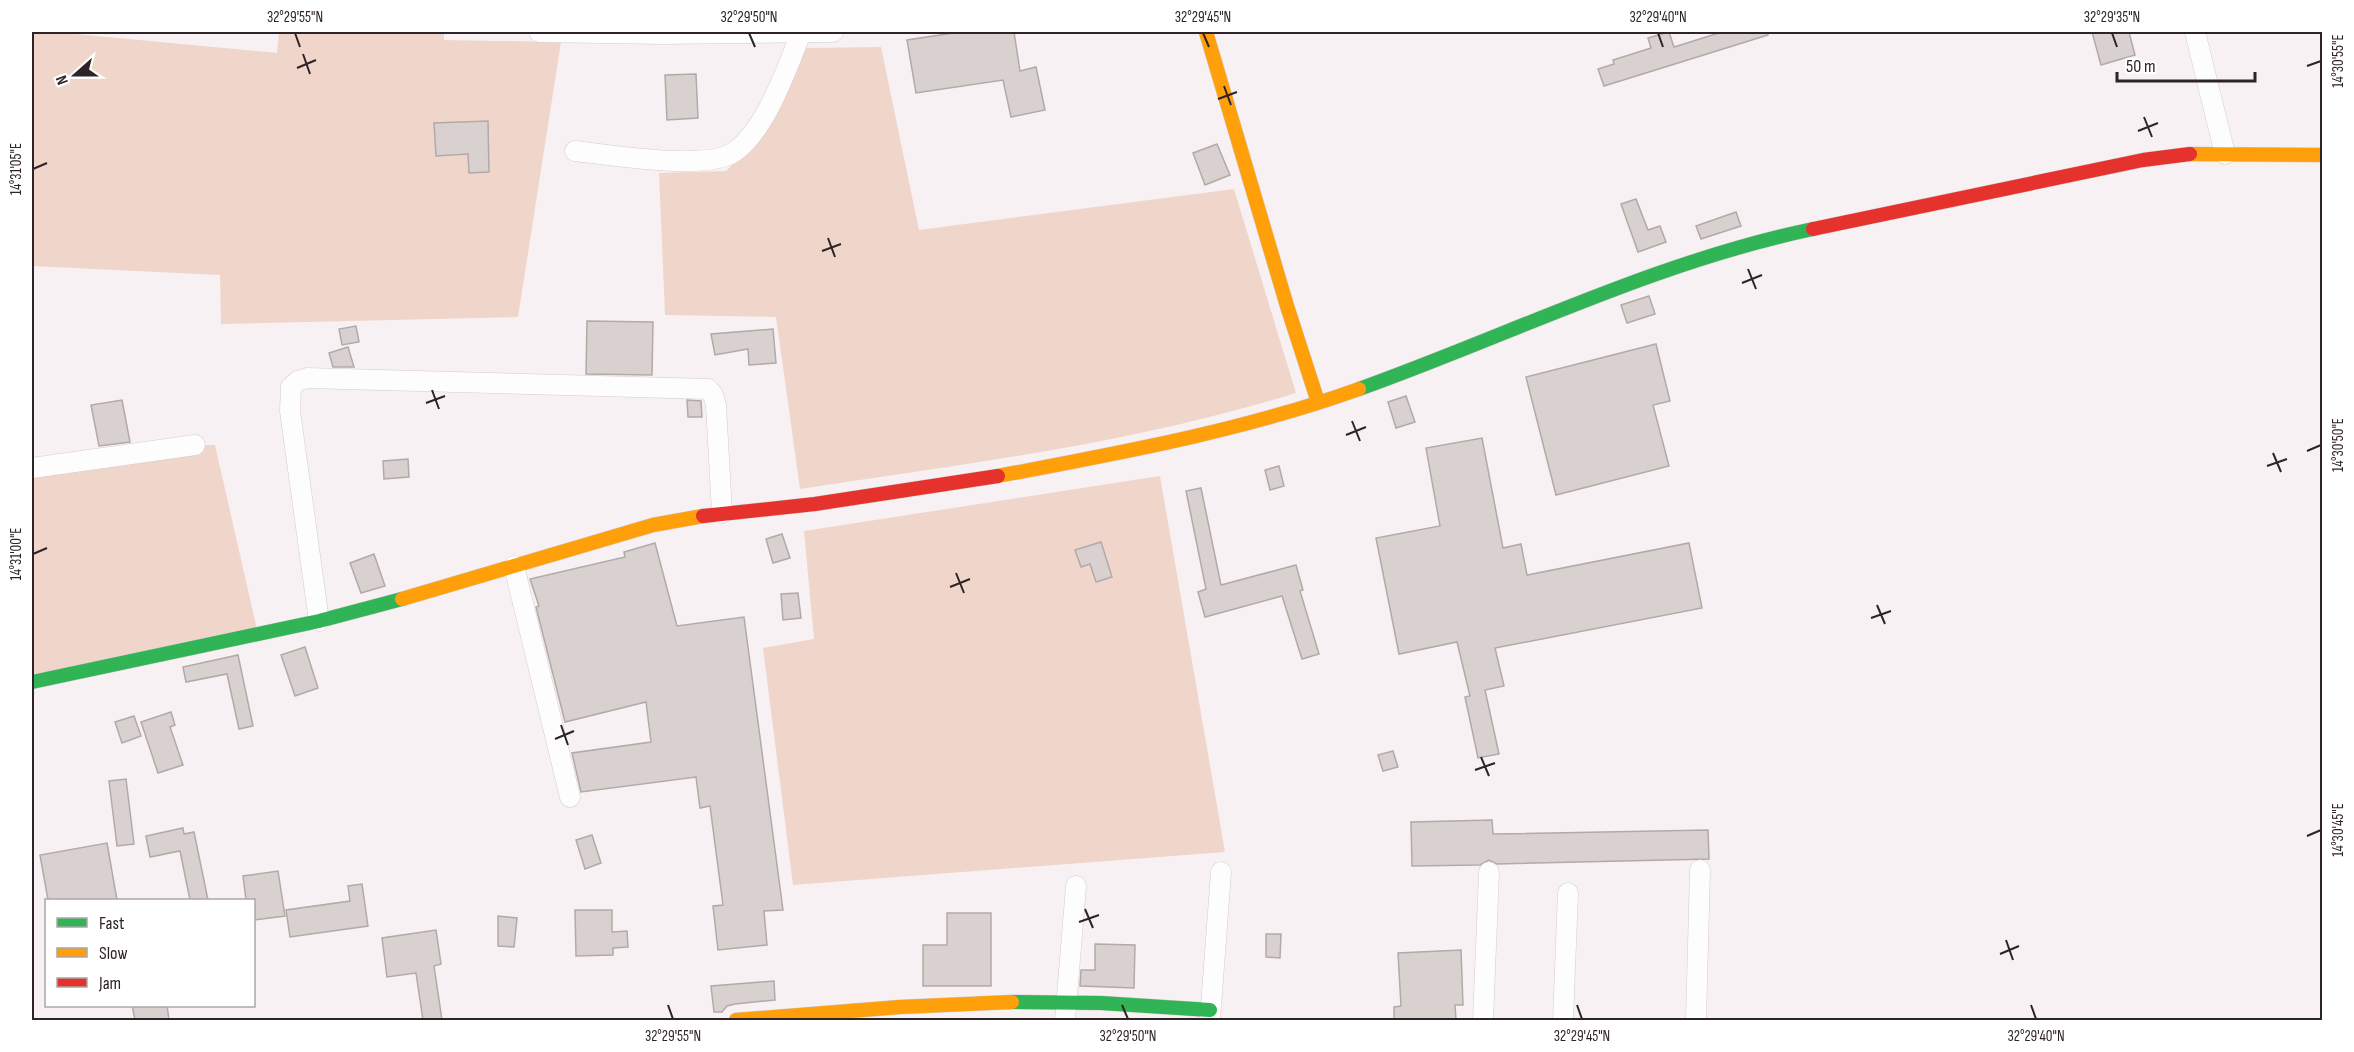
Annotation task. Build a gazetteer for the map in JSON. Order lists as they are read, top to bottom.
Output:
{
  "legend": ["Fast", "Slow", "Jam"],
  "scale_bar": "50 m",
  "north": "left",
  "coordinates": [
    "32°29'55\"N",
    "32°29'50\"N",
    "32°29'45\"N",
    "32°29'40\"N",
    "32°29'35\"N",
    "14°30'55\"E",
    "14°31'05\"E",
    "14°30'50\"E",
    "14°31'00\"E",
    "14°30'45\"E"
  ]
}
